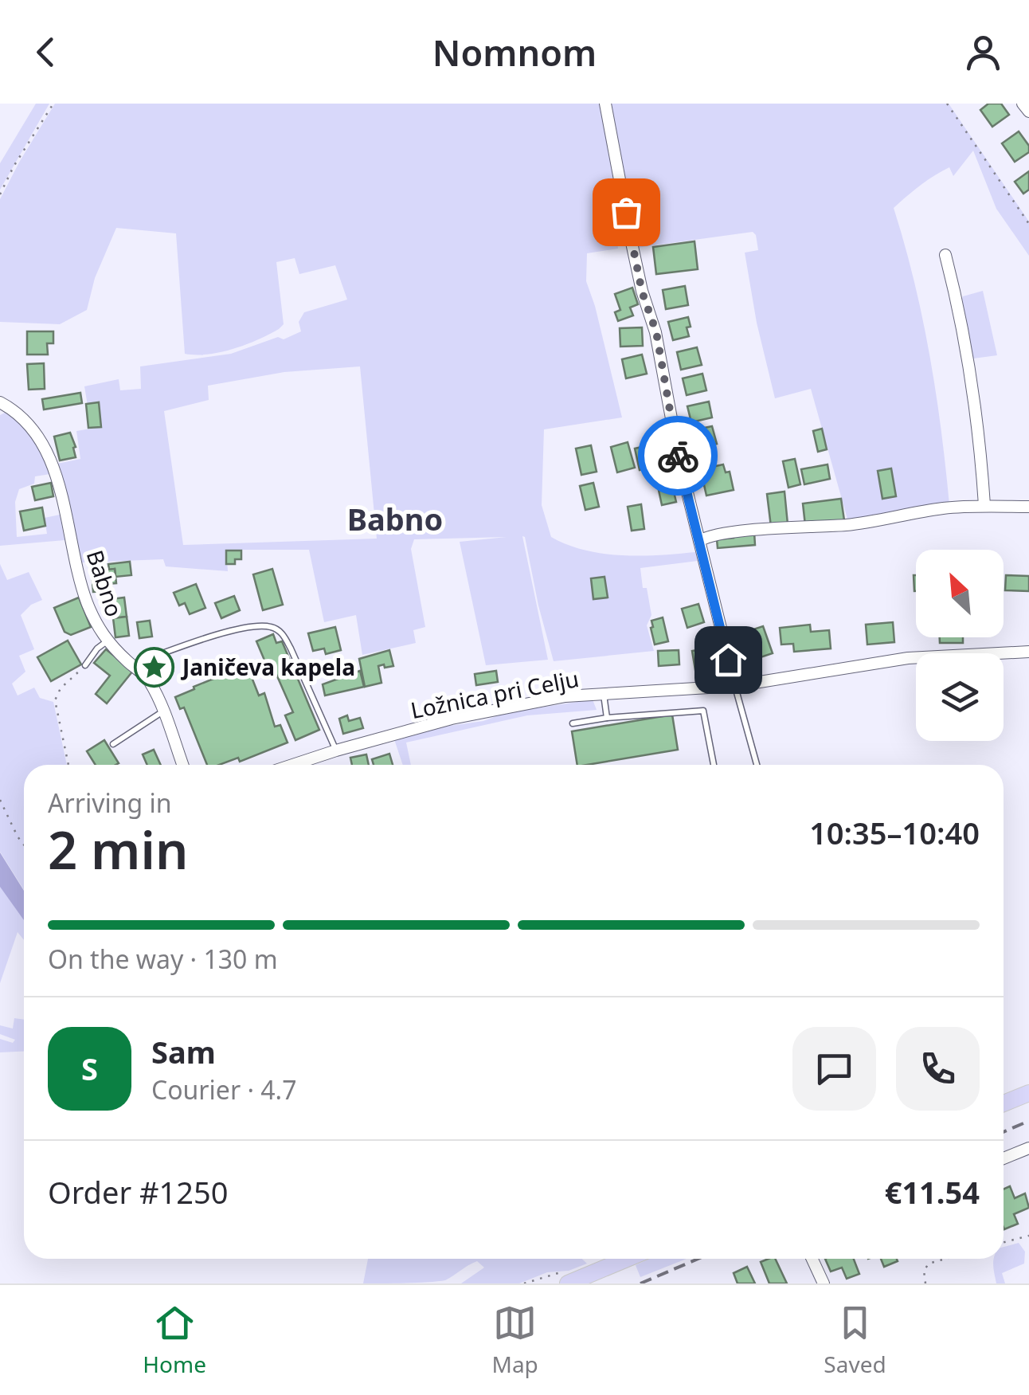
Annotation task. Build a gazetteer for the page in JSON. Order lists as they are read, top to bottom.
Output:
{
  "streets": {
    "street": ["Babno", "Ložnica pri Celju"]
  },
  "districts": ["Babno"],
  "places": {
    "place": ["Janičeva kapela"]
  },
  "north": "top left",
  "page": {
    "header": "Nomnom",
    "heading": ["2 min", "Arriving in", "10:35–10:40"],
    "panel": [
      "Sam",
      "Courier · 4.7",
      "Order #1250",
      "€11.54"
    ],
    "bar": "On the way · 130 m",
    "round": "S",
    "tabs": ["Home", "Map", "Saved"]
  }
}
